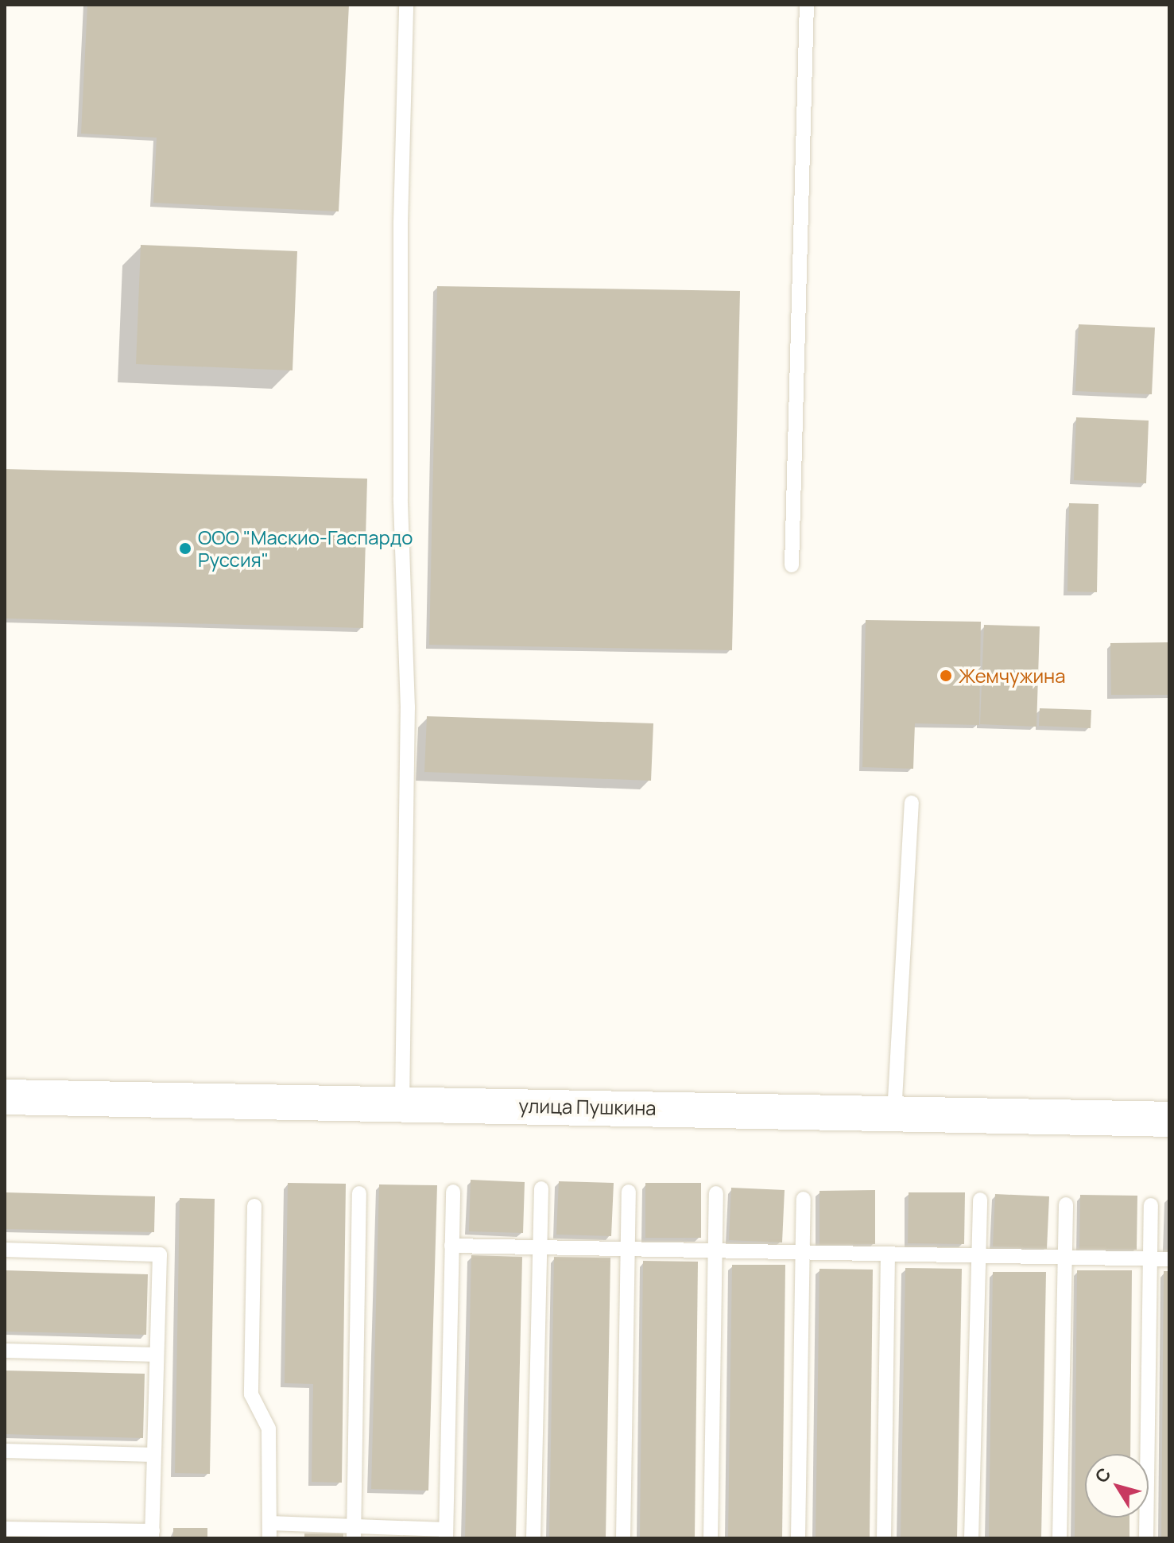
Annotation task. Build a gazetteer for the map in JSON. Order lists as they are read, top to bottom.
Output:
{
  "streets": {
    "main road": ["улица Пушкина"]
  },
  "places": ["ООО \"Маскио-Гаспардо Руссия\"", "Жемчужина"],
  "north": "top left"
}
